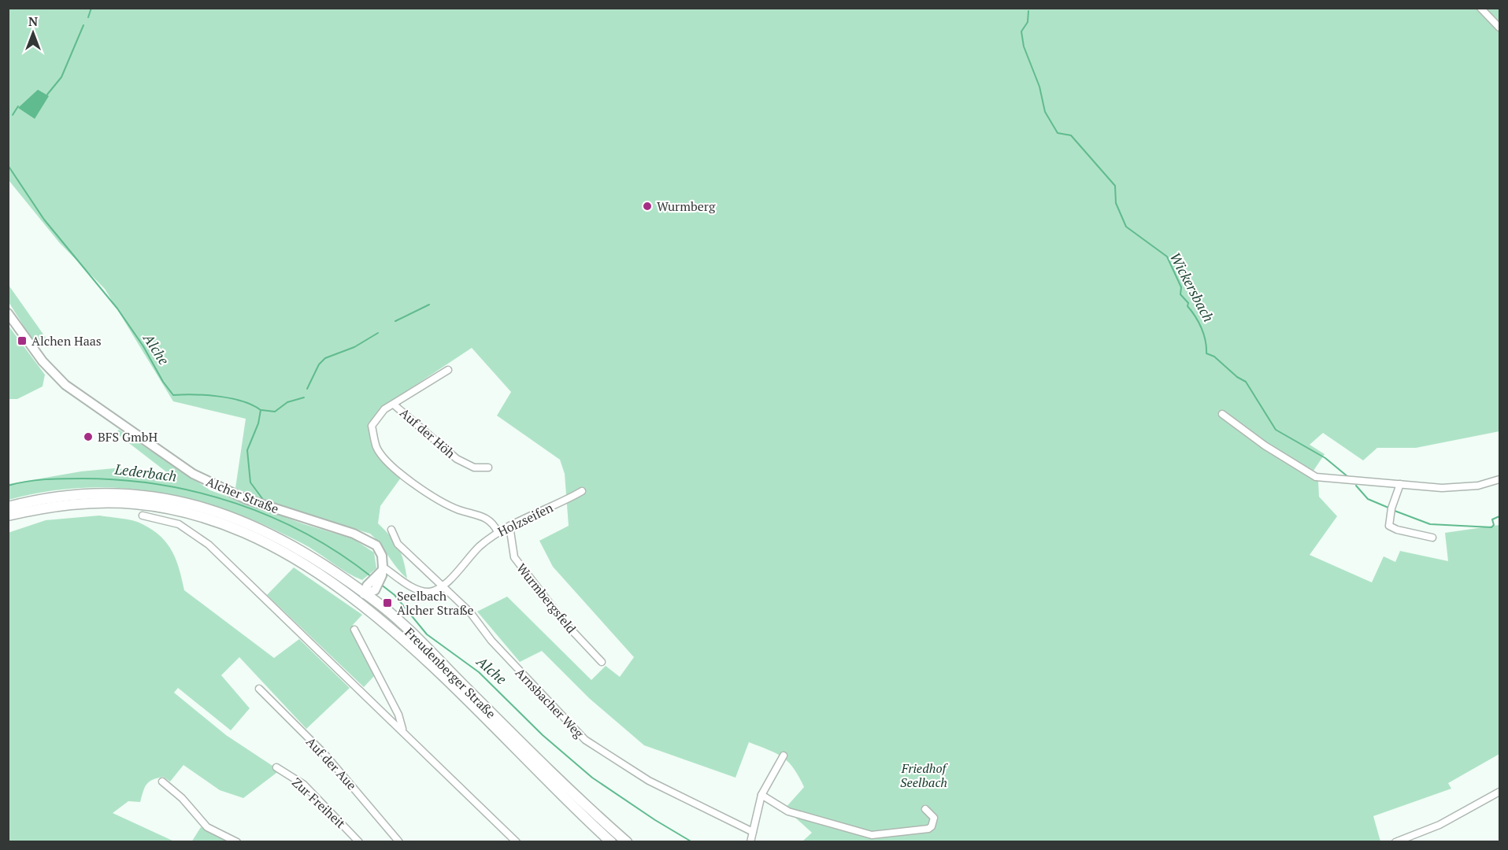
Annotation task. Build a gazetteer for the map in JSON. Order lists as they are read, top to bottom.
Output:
{
  "streets": {
    "main road": ["Freudenberger Straße"],
    "street": [
      "Auf der Höh",
      "Alcher Straße",
      "Holzseifen",
      "Wurmbergsfeld",
      "Arnsbacher Weg",
      "Auf der Aue",
      "Zur Freiheit"
    ]
  },
  "crossings": [
    ["Auf der Höh", "Holzseifen"],
    ["Holzseifen", "Wurmbergsfeld"],
    ["Holzseifen", "Arnsbacher Weg"]
  ],
  "water": ["Wickersbach", "Alche", "Lederbach"],
  "parks": ["Friedhof Seelbach"],
  "places": {
    "other": ["Wurmberg", "BFS GmbH"],
    "transit": ["Alchen Haas", "Seelbach Alcher Straße"]
  },
  "north": "top"
}
